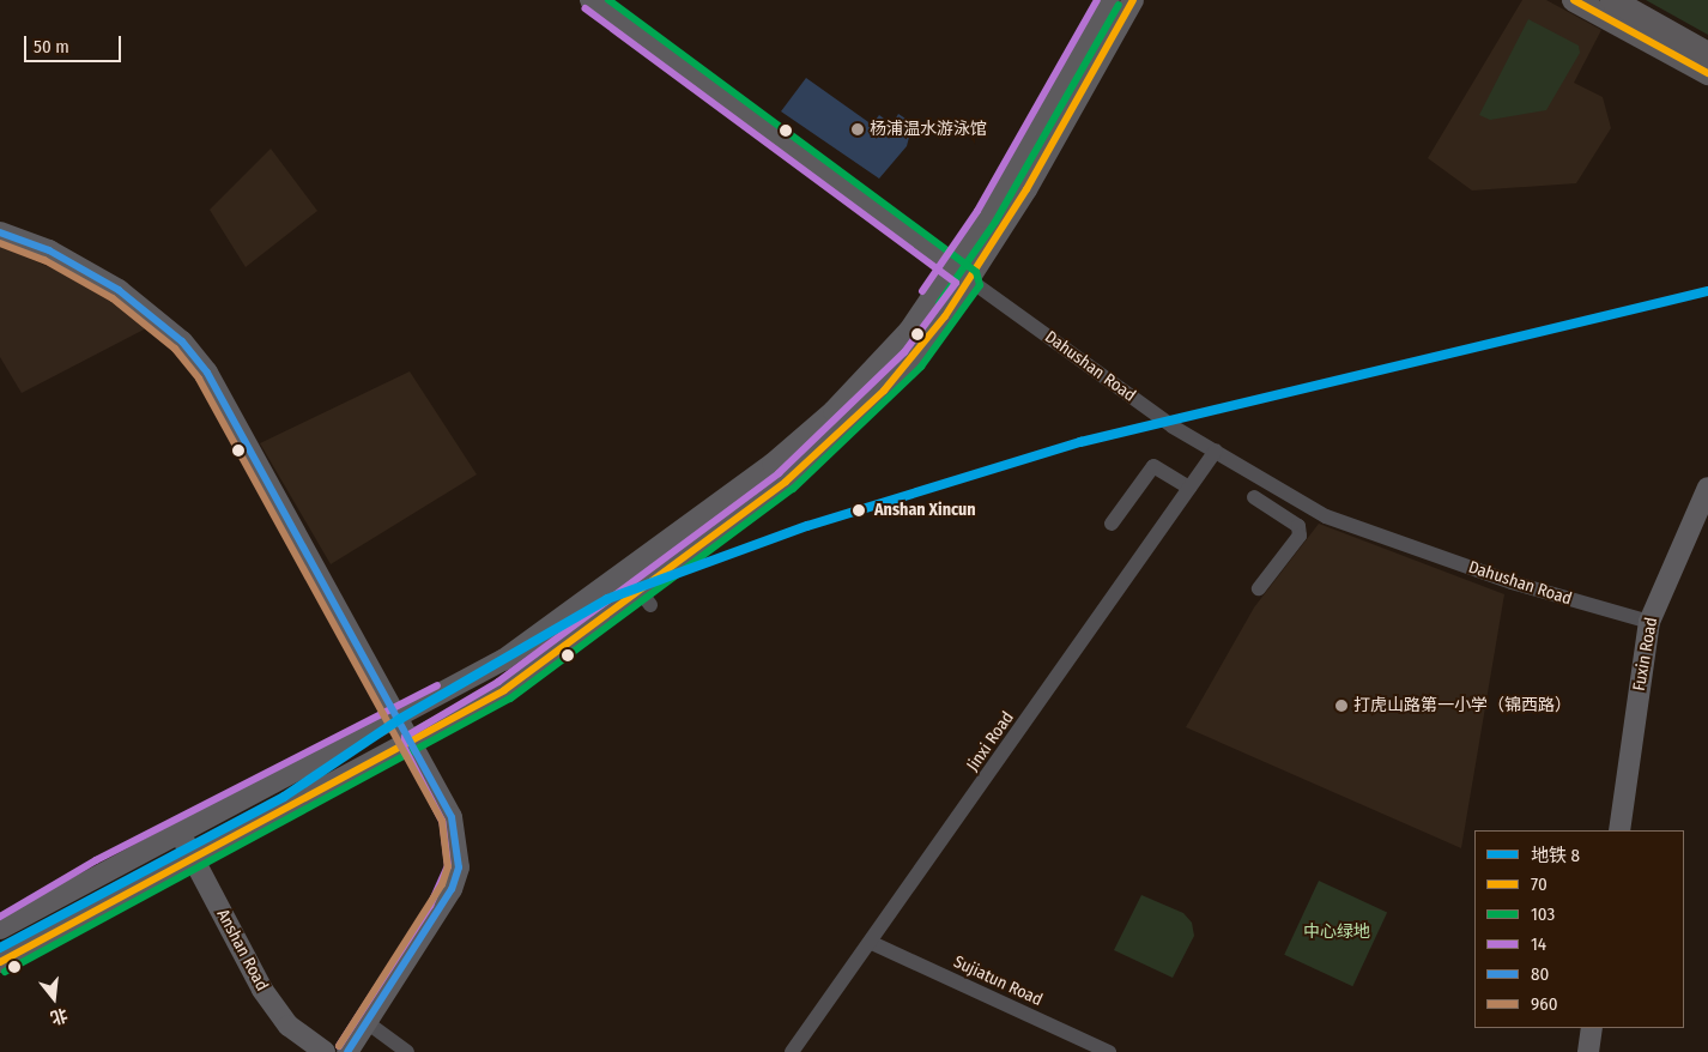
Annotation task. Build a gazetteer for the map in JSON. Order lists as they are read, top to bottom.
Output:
{
  "streets": {
    "main road": ["Dahushan Road", "Fuxin Road", "Anshan Road"],
    "street": ["Jinxi Road", "Sujiatun Road"]
  },
  "crossings": [
    ["Dahushan Road", "Fuxin Road"],
    ["Dahushan Road", "Jinxi Road"],
    ["Jinxi Road", "Sujiatun Road"]
  ],
  "parks": ["中心绿地"],
  "places": ["杨浦温水游泳馆", "Anshan Xincun", "打虎山路第一小学（锦西路）"],
  "lines": [
    "transit line 70",
    "transit line 103",
    "transit line 14",
    "transit line 80",
    "transit line 960",
    "metro line 8"
  ],
  "legend": [
    "地铁 8",
    "70",
    "103",
    "14",
    "80",
    "960"
  ],
  "scale_bar": "50 m",
  "north": "bottom"
}
